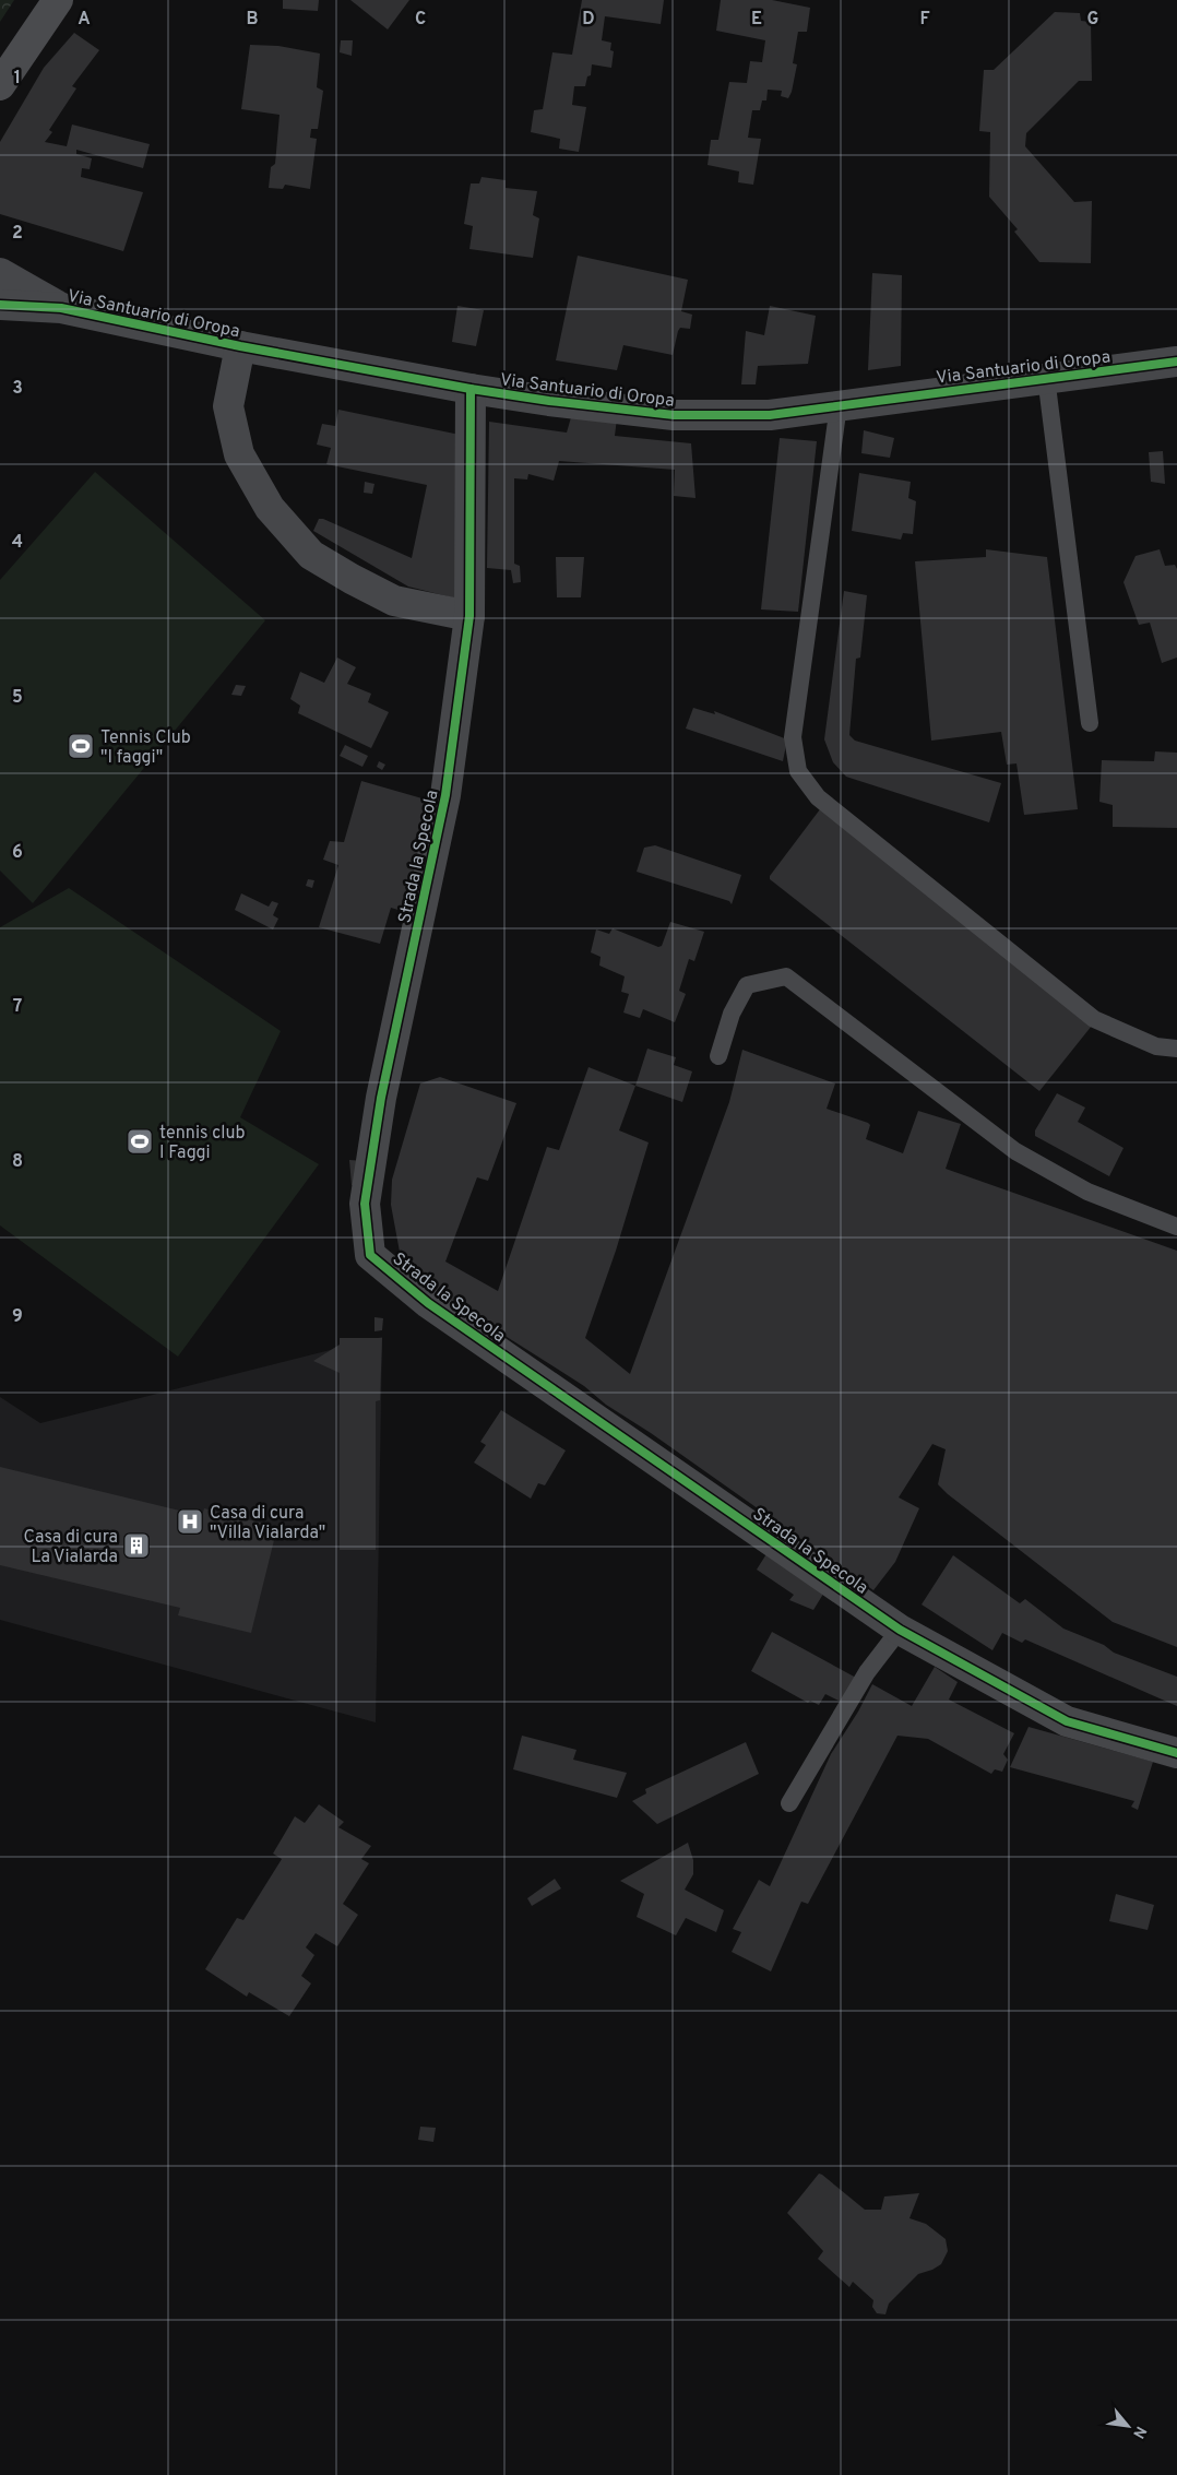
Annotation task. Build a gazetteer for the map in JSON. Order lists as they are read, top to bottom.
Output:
{
  "streets": {
    "street": ["Via Santuario di Oropa", "Strada la Specola"]
  },
  "crossings": [
    ["Via Santuario di Oropa", "Strada la Specola"]
  ],
  "places": {
    "sports": ["Tennis Club \"I faggi\"", "tennis club I Faggi"],
    "hospital": ["Casa di cura \"Villa Vialarda\""],
    "building": ["Casa di cura La Vialarda"]
  },
  "north": "bottom right",
  "grid": {
    "columns": [
      "A",
      "B",
      "C",
      "D",
      "E",
      "F",
      "G"
    ],
    "rows": [
      "1",
      "2",
      "3",
      "4",
      "5",
      "6",
      "7",
      "8",
      "9"
    ]
  }
}
